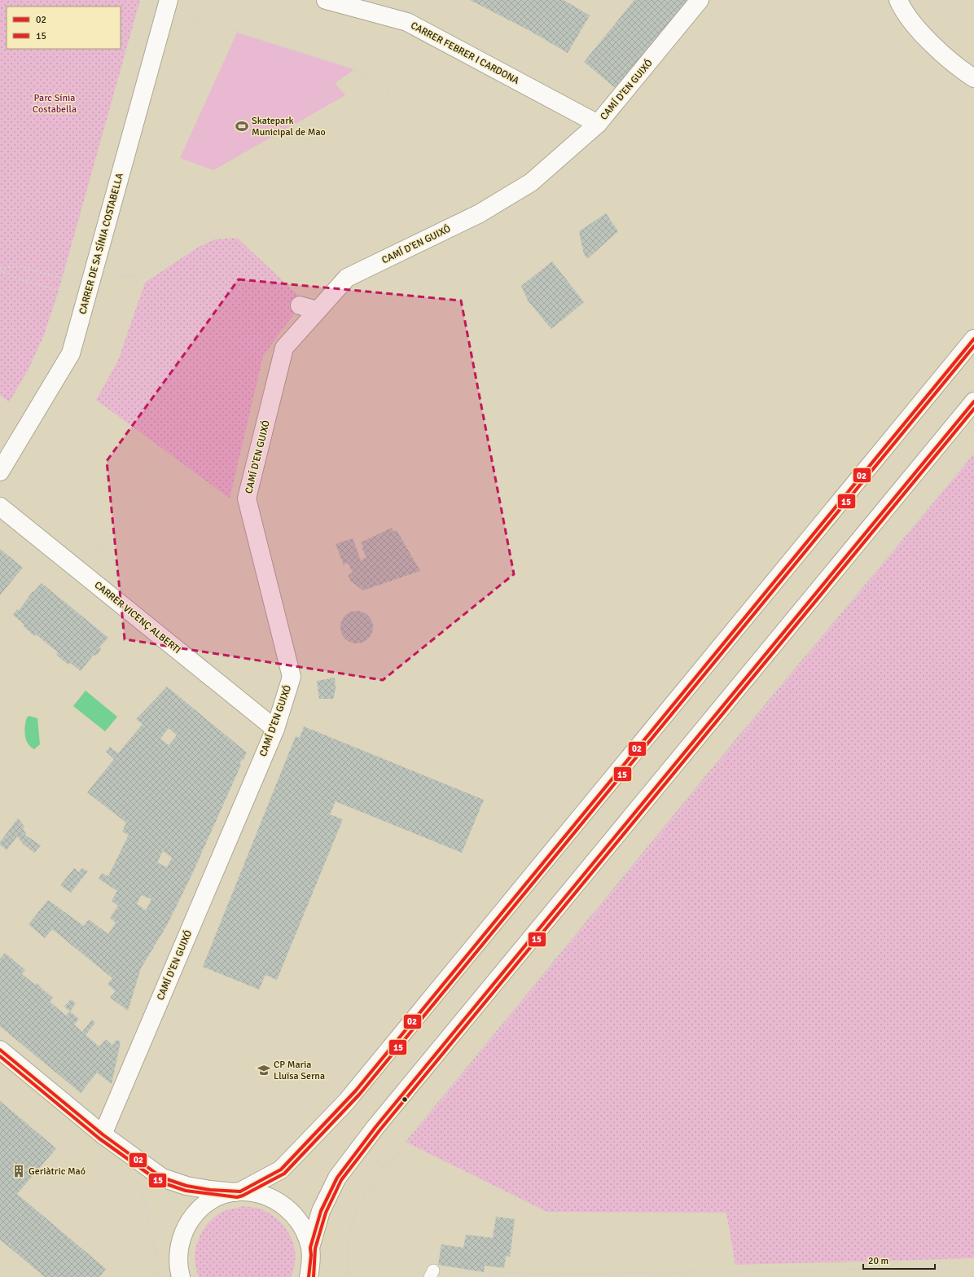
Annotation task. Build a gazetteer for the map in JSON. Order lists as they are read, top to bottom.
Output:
{
  "streets": {
    "street": [
      "CARRER FEBRER I CARDONA",
      "CAMÍ D'EN GUIXÓ",
      "CARRER DE SA SÍNIA COSTABELLA",
      "CARRER VICENÇ ALBERTI"
    ]
  },
  "crossings": [
    ["CARRER FEBRER I CARDONA", "CAMÍ D'EN GUIXÓ"],
    ["CAMÍ D'EN GUIXÓ", "CARRER VICENÇ ALBERTI"]
  ],
  "parks": ["Parc Sínia Costabella"],
  "places": {
    "sports": ["Skatepark Municipal de Mao"],
    "school or university": ["CP Maria Lluïsa Serna"],
    "building": ["Geriàtric Maó"]
  },
  "lines": ["transit line 02", "transit line 15"],
  "legend": ["02", "15"],
  "scale_bar": "20 m"
}
